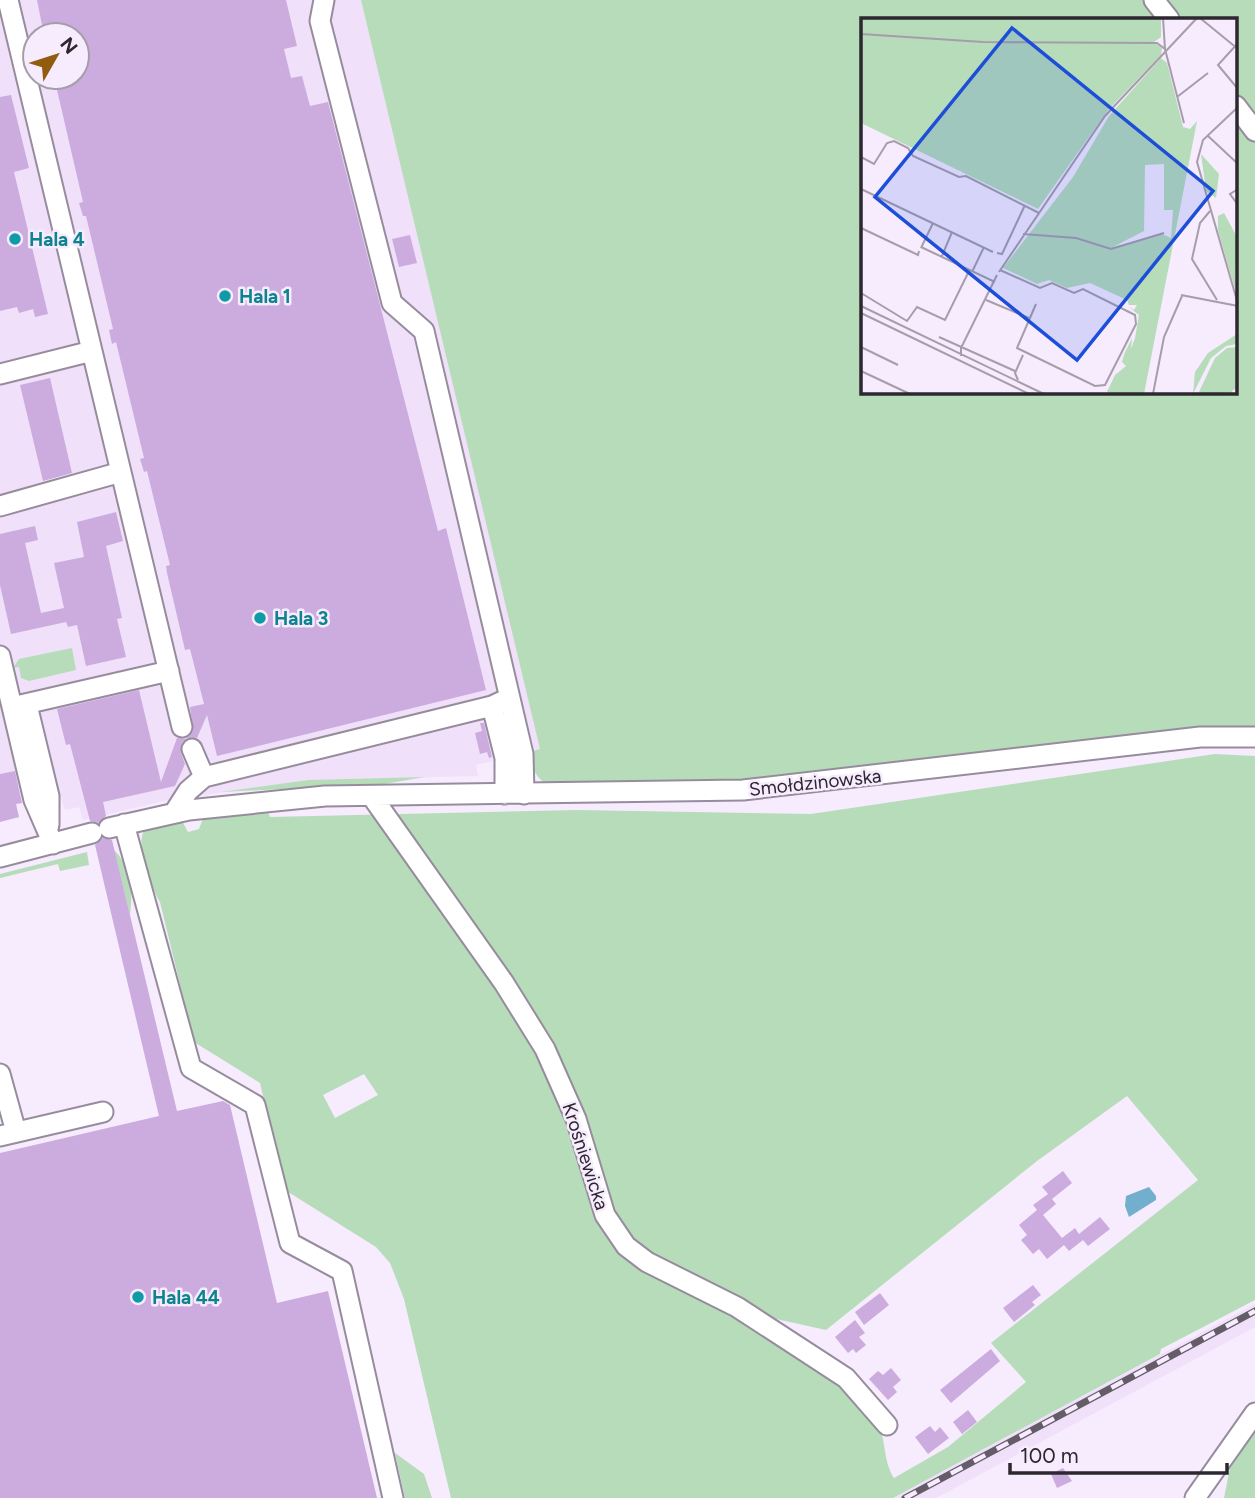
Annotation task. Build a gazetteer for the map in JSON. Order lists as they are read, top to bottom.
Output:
{
  "streets": {
    "street": ["Smołdzinowska", "Krośniewicka"]
  },
  "crossings": [
    ["Smołdzinowska", "Krośniewicka"]
  ],
  "places": [
    "Hala 4",
    "Hala 1",
    "Hala 3",
    "Hala 44"
  ],
  "scale_bar": "100 m",
  "north": "top right"
}
